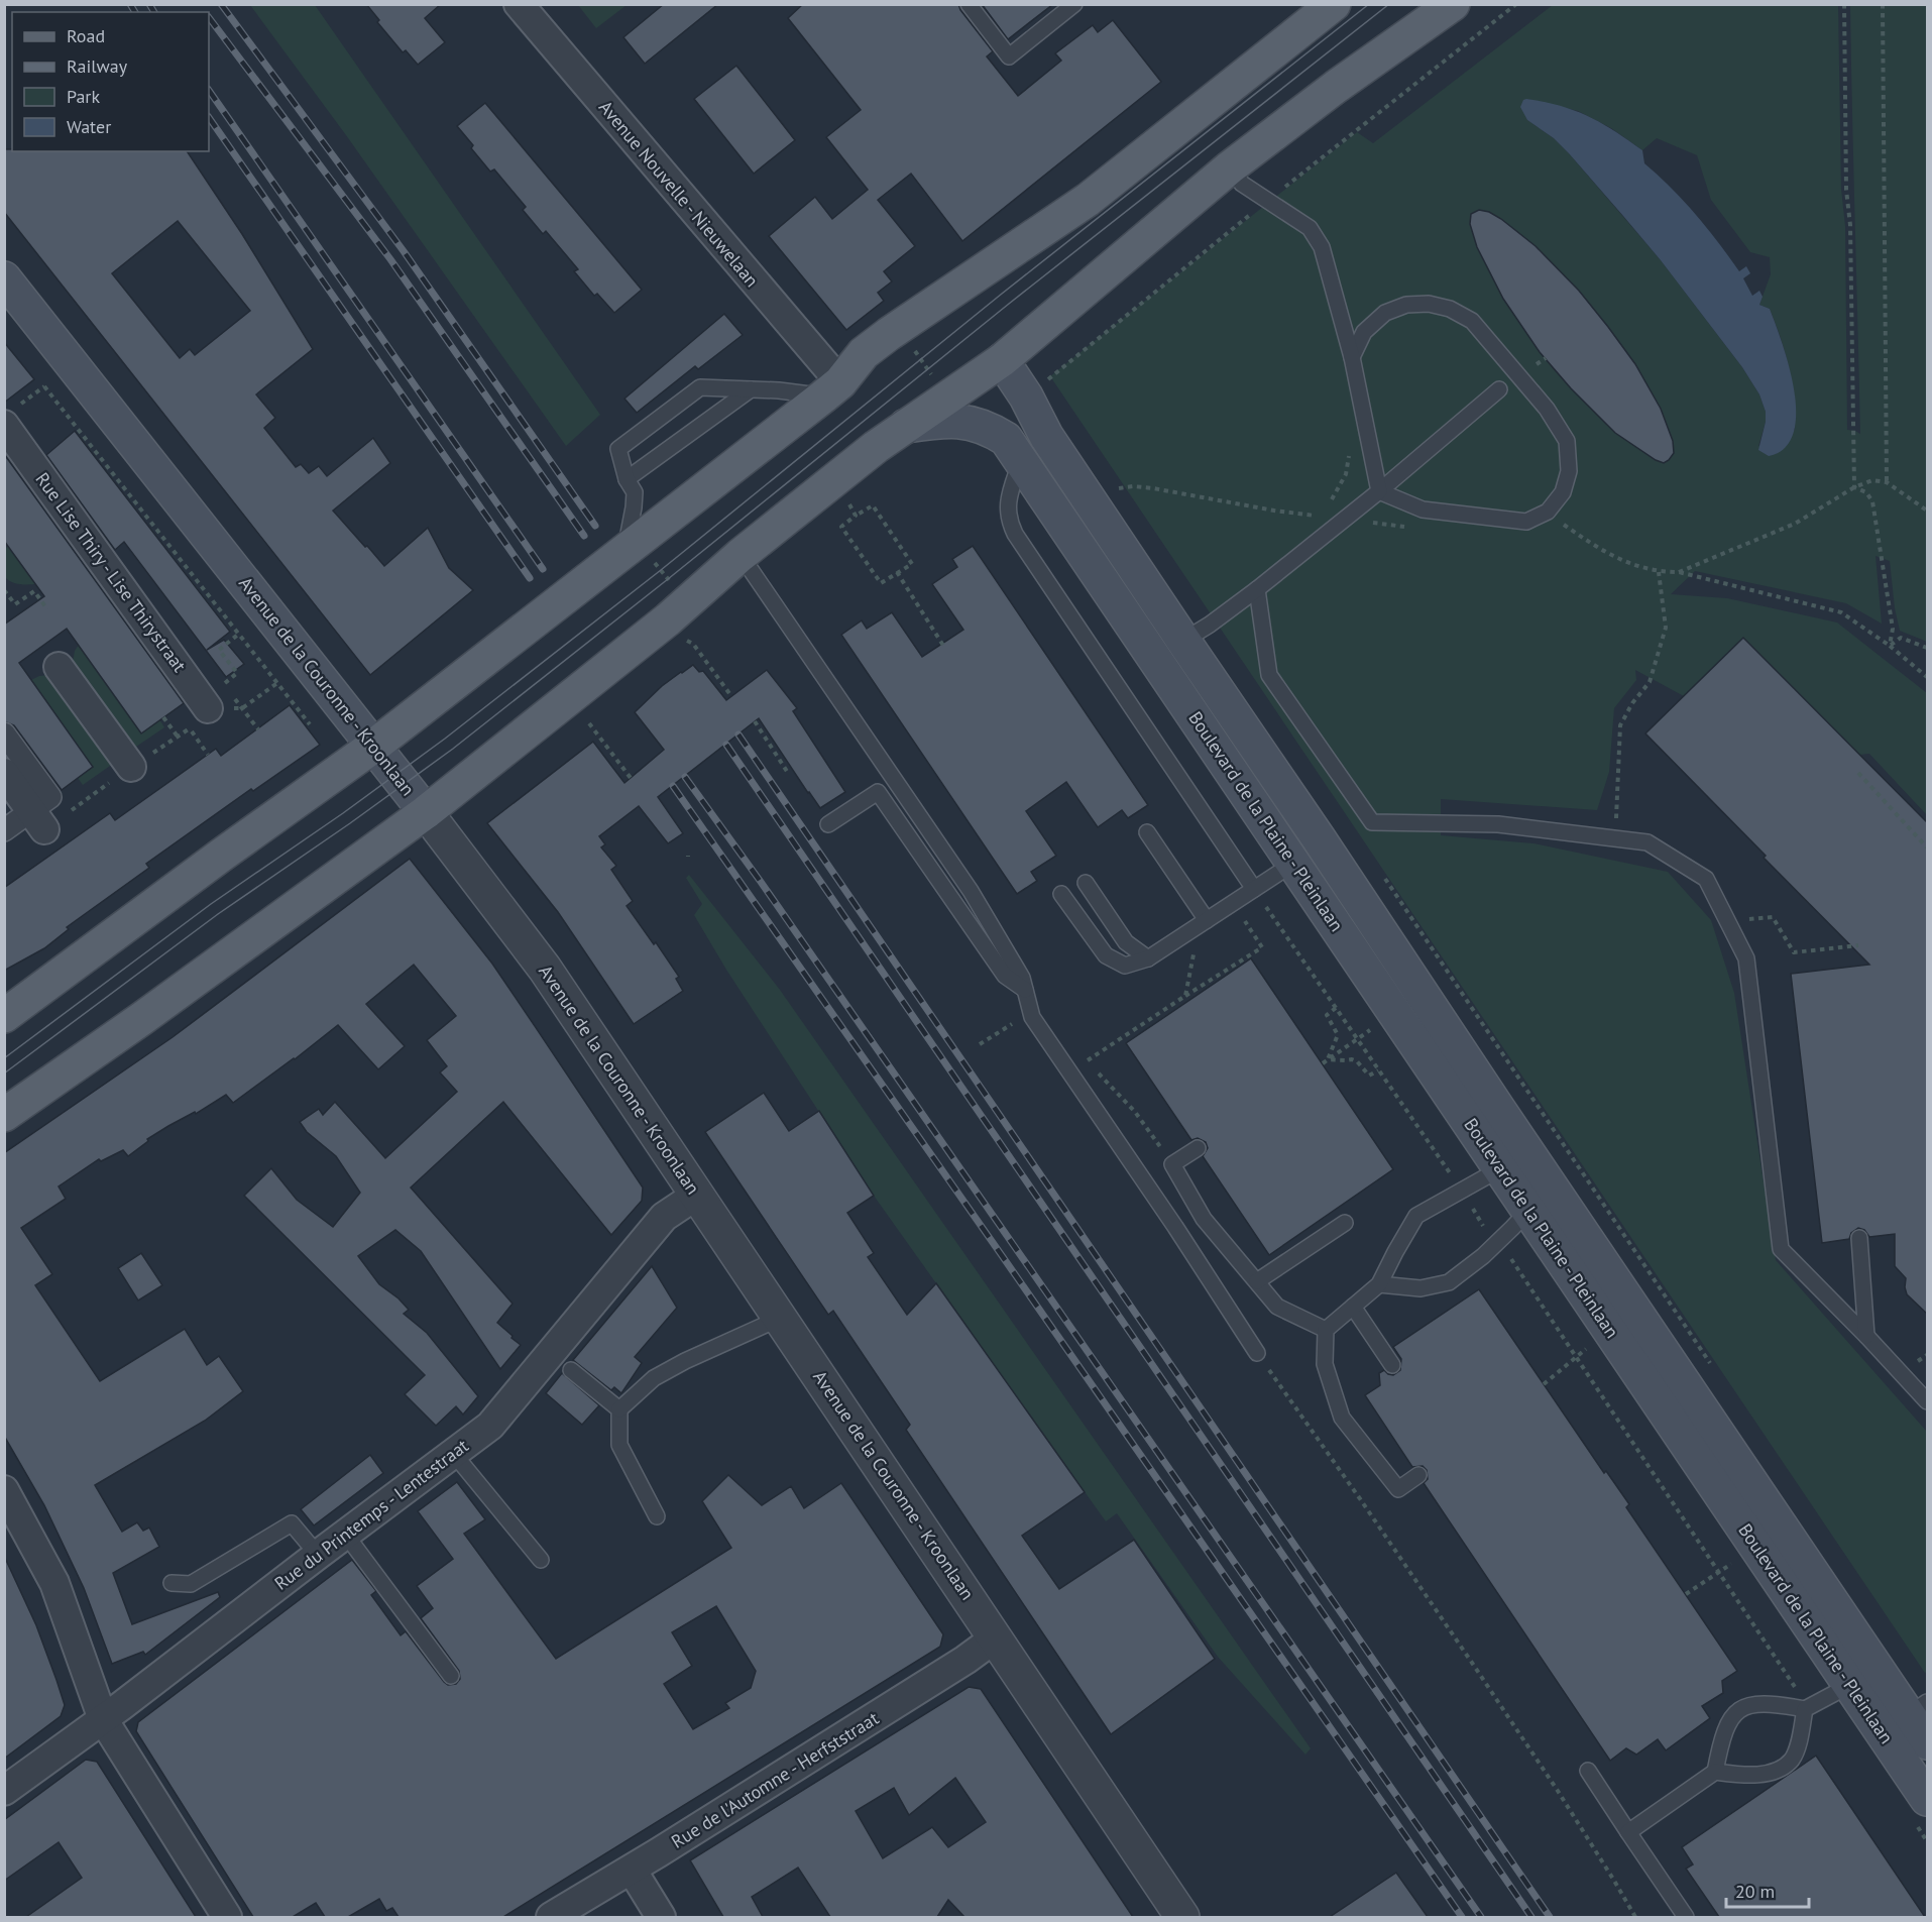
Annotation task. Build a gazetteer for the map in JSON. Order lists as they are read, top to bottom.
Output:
{
  "streets": {
    "main road": ["Avenue de la Couronne - Kroonlaan", "Boulevard de la Plaine - Pleinlaan"],
    "street": [
      "Avenue Nouvelle - Nieuwelaan",
      "Rue Lise Thiry - Lise Thirystraat",
      "Rue du Printemps - Lentestraat",
      "Rue de l'Automne - Herfststraat"
    ]
  },
  "crossings": [
    ["Avenue de la Couronne - Kroonlaan", "Rue du Printemps - Lentestraat"],
    ["Avenue de la Couronne - Kroonlaan", "Rue de l'Automne - Herfststraat"]
  ],
  "legend": [
    "Road",
    "Railway",
    "Park",
    "Water"
  ],
  "scale_bar": "20 m"
}
